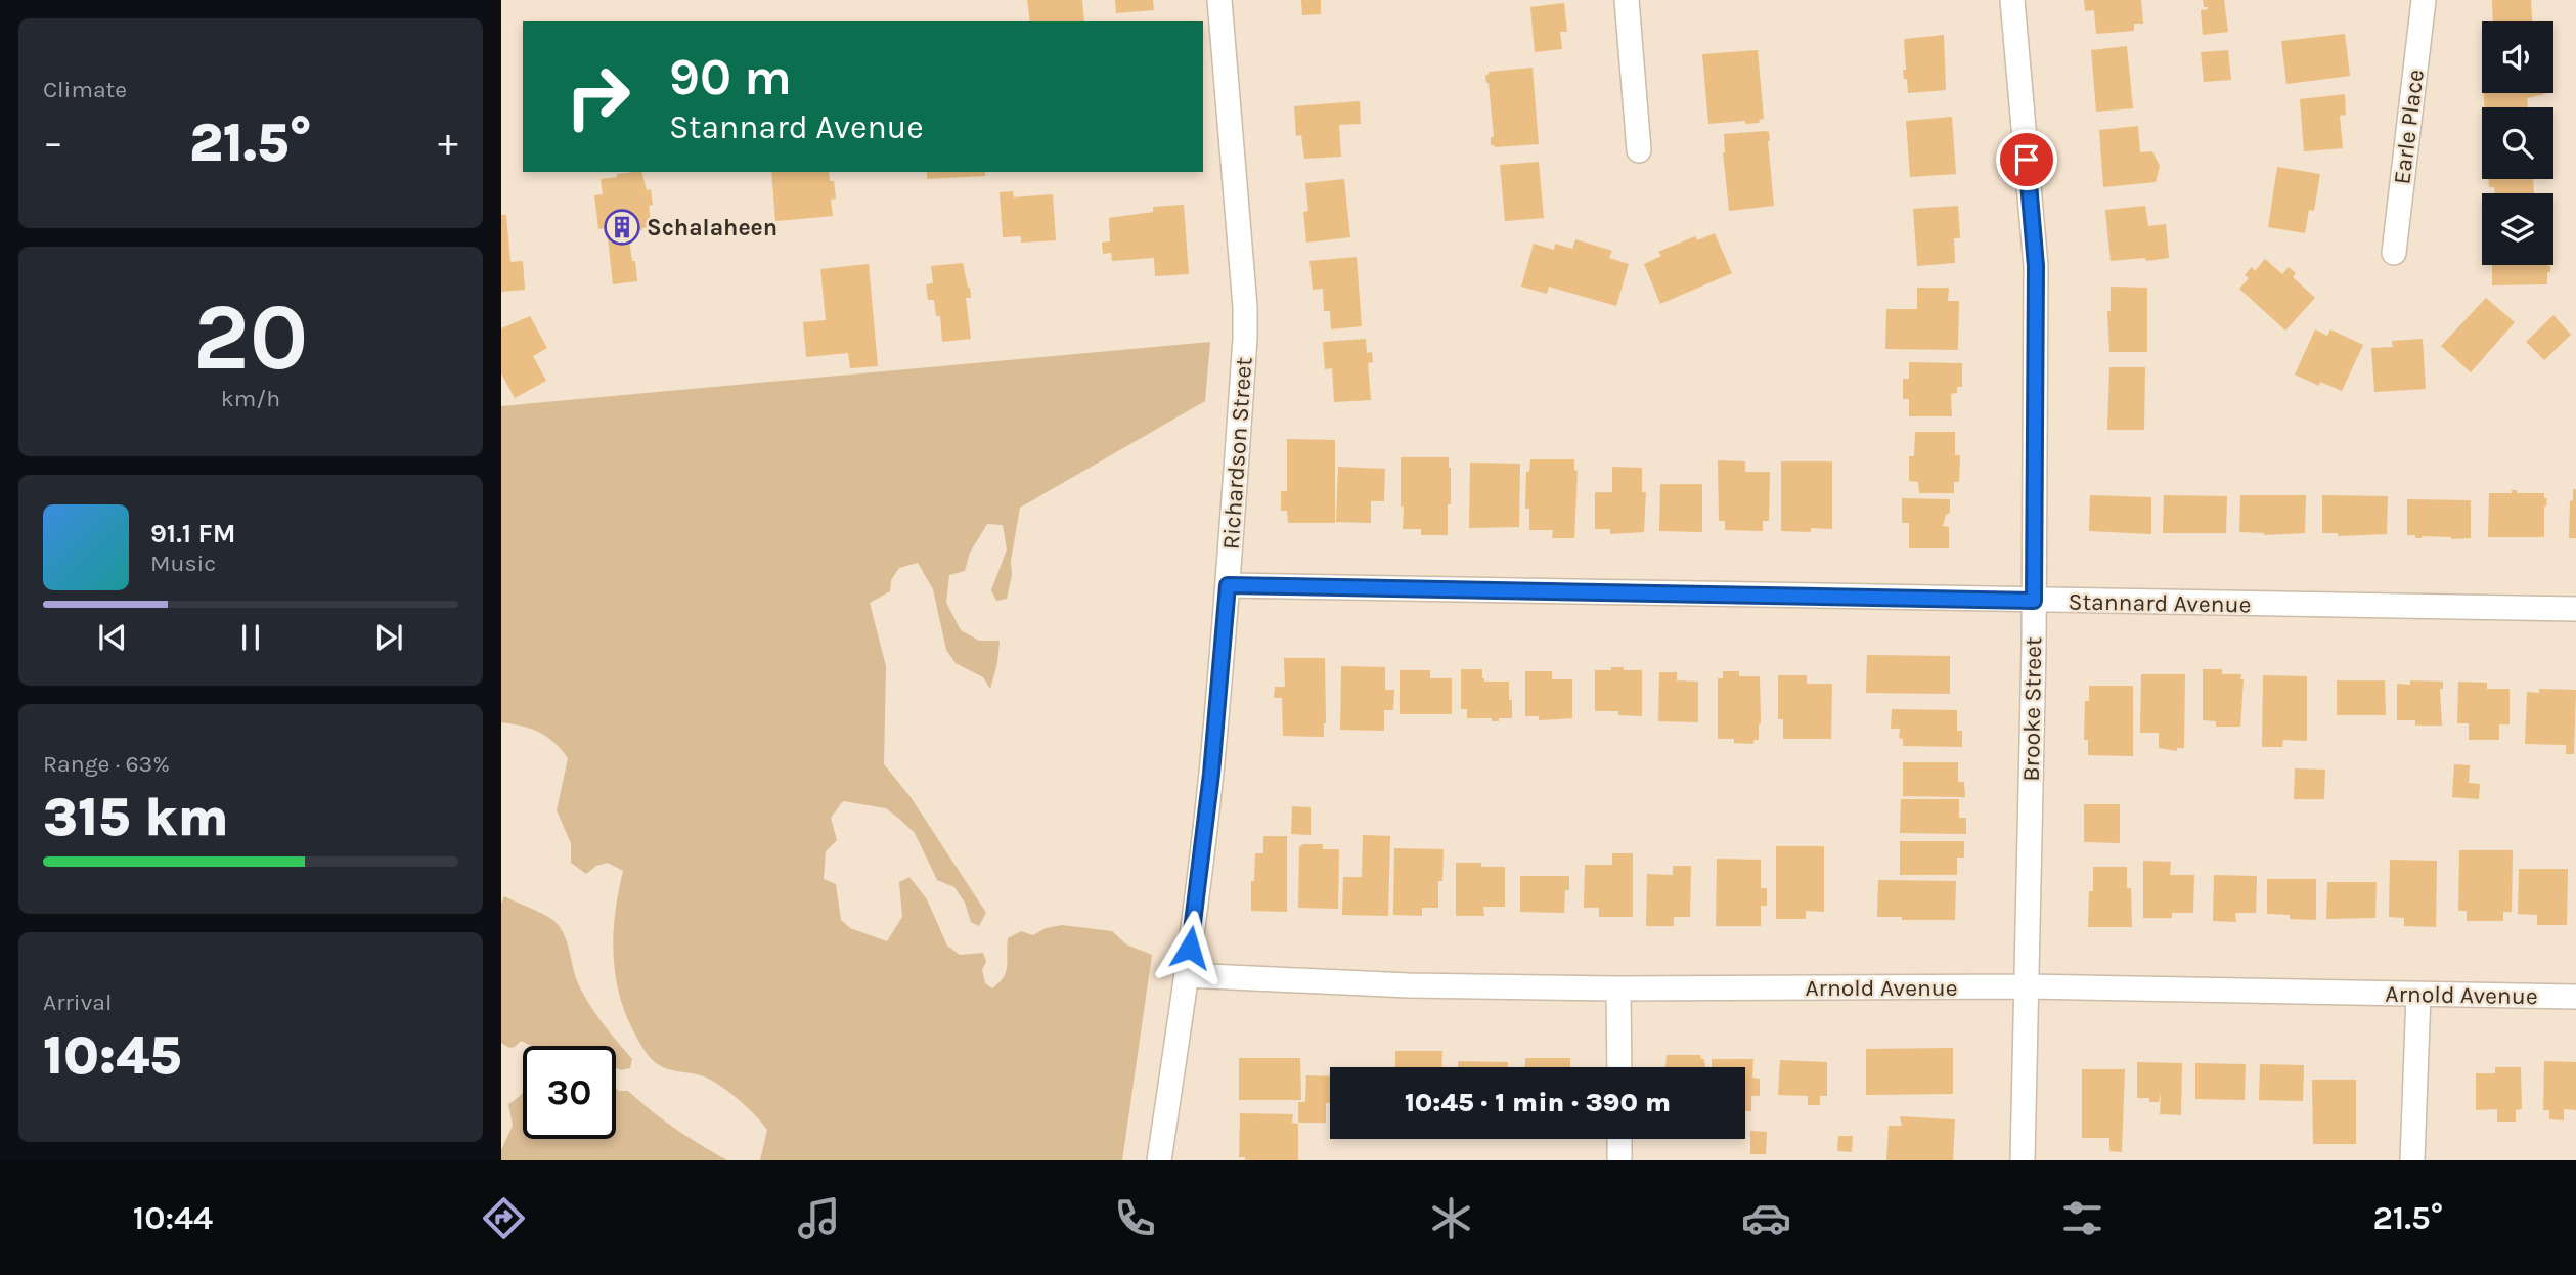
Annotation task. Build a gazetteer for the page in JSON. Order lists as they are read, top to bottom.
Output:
{
  "streets": {
    "street": [
      "Earle Place",
      "Richardson Street",
      "Stannard Avenue",
      "Brooke Street",
      "Arnold Avenue"
    ]
  },
  "crossings": [
    ["Richardson Street", "Stannard Avenue"],
    ["Richardson Street", "Arnold Avenue"],
    ["Stannard Avenue", "Brooke Street"],
    ["Brooke Street", "Arnold Avenue"]
  ],
  "places": {
    "building": ["Schalaheen"]
  },
  "page": {
    "tile": [
      "Climate",
      ["20", "km/h"],
      ["Range · 63%", "315 km"],
      ["Arrival", "10:45"]
    ],
    "turn": ["90 m", "Stannard Avenue"],
    "heat": ["−", "21.5°", "+"],
    "song": ["91.1 FM", "Music"],
    "limit": "30",
    "trip": "10:45 · 1 min · 390 m",
    "tabs": ["10:44", "21.5°"]
  }
}
